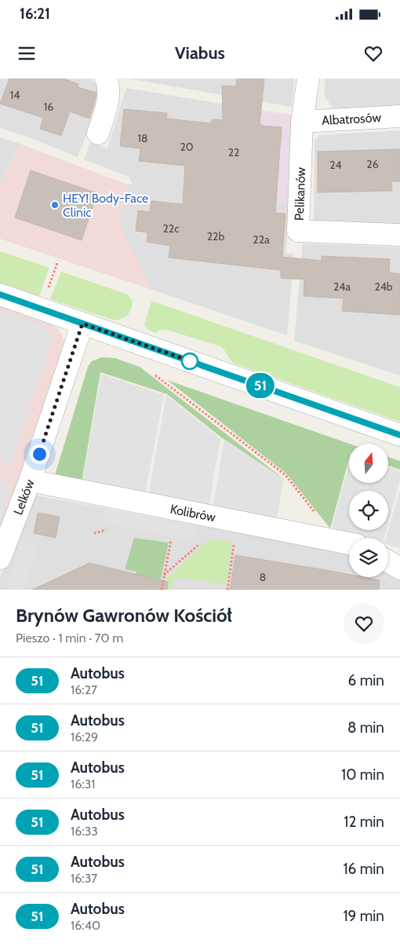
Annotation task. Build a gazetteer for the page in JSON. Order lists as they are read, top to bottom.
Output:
{
  "streets": {
    "street": [
      "Albatrosów",
      "Pelikanów",
      "Lelków",
      "Kolibrów"
    ]
  },
  "crossings": [
    ["Albatrosów", "Pelikanów"],
    ["Lelków", "Kolibrów"]
  ],
  "places": ["HEY! Body-Face Clinic"],
  "lines": ["bus line 51"],
  "house_numbers": [
    "14",
    "16",
    "18",
    "20",
    "22",
    "26",
    "24",
    "22c",
    "22b",
    "22a",
    "24a",
    "24b",
    "8"
  ],
  "north": "top",
  "page": {
    "status": "16:21",
    "header": "Viabus",
    "on_map": "51",
    "heading": ["Brynów Gawronów Kościół", "Pieszo · 1 min · 70 m"],
    "list": [
      {
        "mark": "51",
        "name": "Autobus",
        "note": "16:27",
        "value": "6 min"
      },
      {
        "mark": "51",
        "name": "Autobus",
        "note": "16:29",
        "value": "8 min"
      },
      {
        "mark": "51",
        "name": "Autobus",
        "note": "16:31",
        "value": "10 min"
      },
      {
        "mark": "51",
        "name": "Autobus",
        "note": "16:33",
        "value": "12 min"
      },
      {
        "mark": "51",
        "name": "Autobus",
        "note": "16:37",
        "value": "16 min"
      },
      {
        "mark": "51",
        "name": "Autobus",
        "note": "16:40",
        "value": "19 min"
      }
    ]
  }
}
